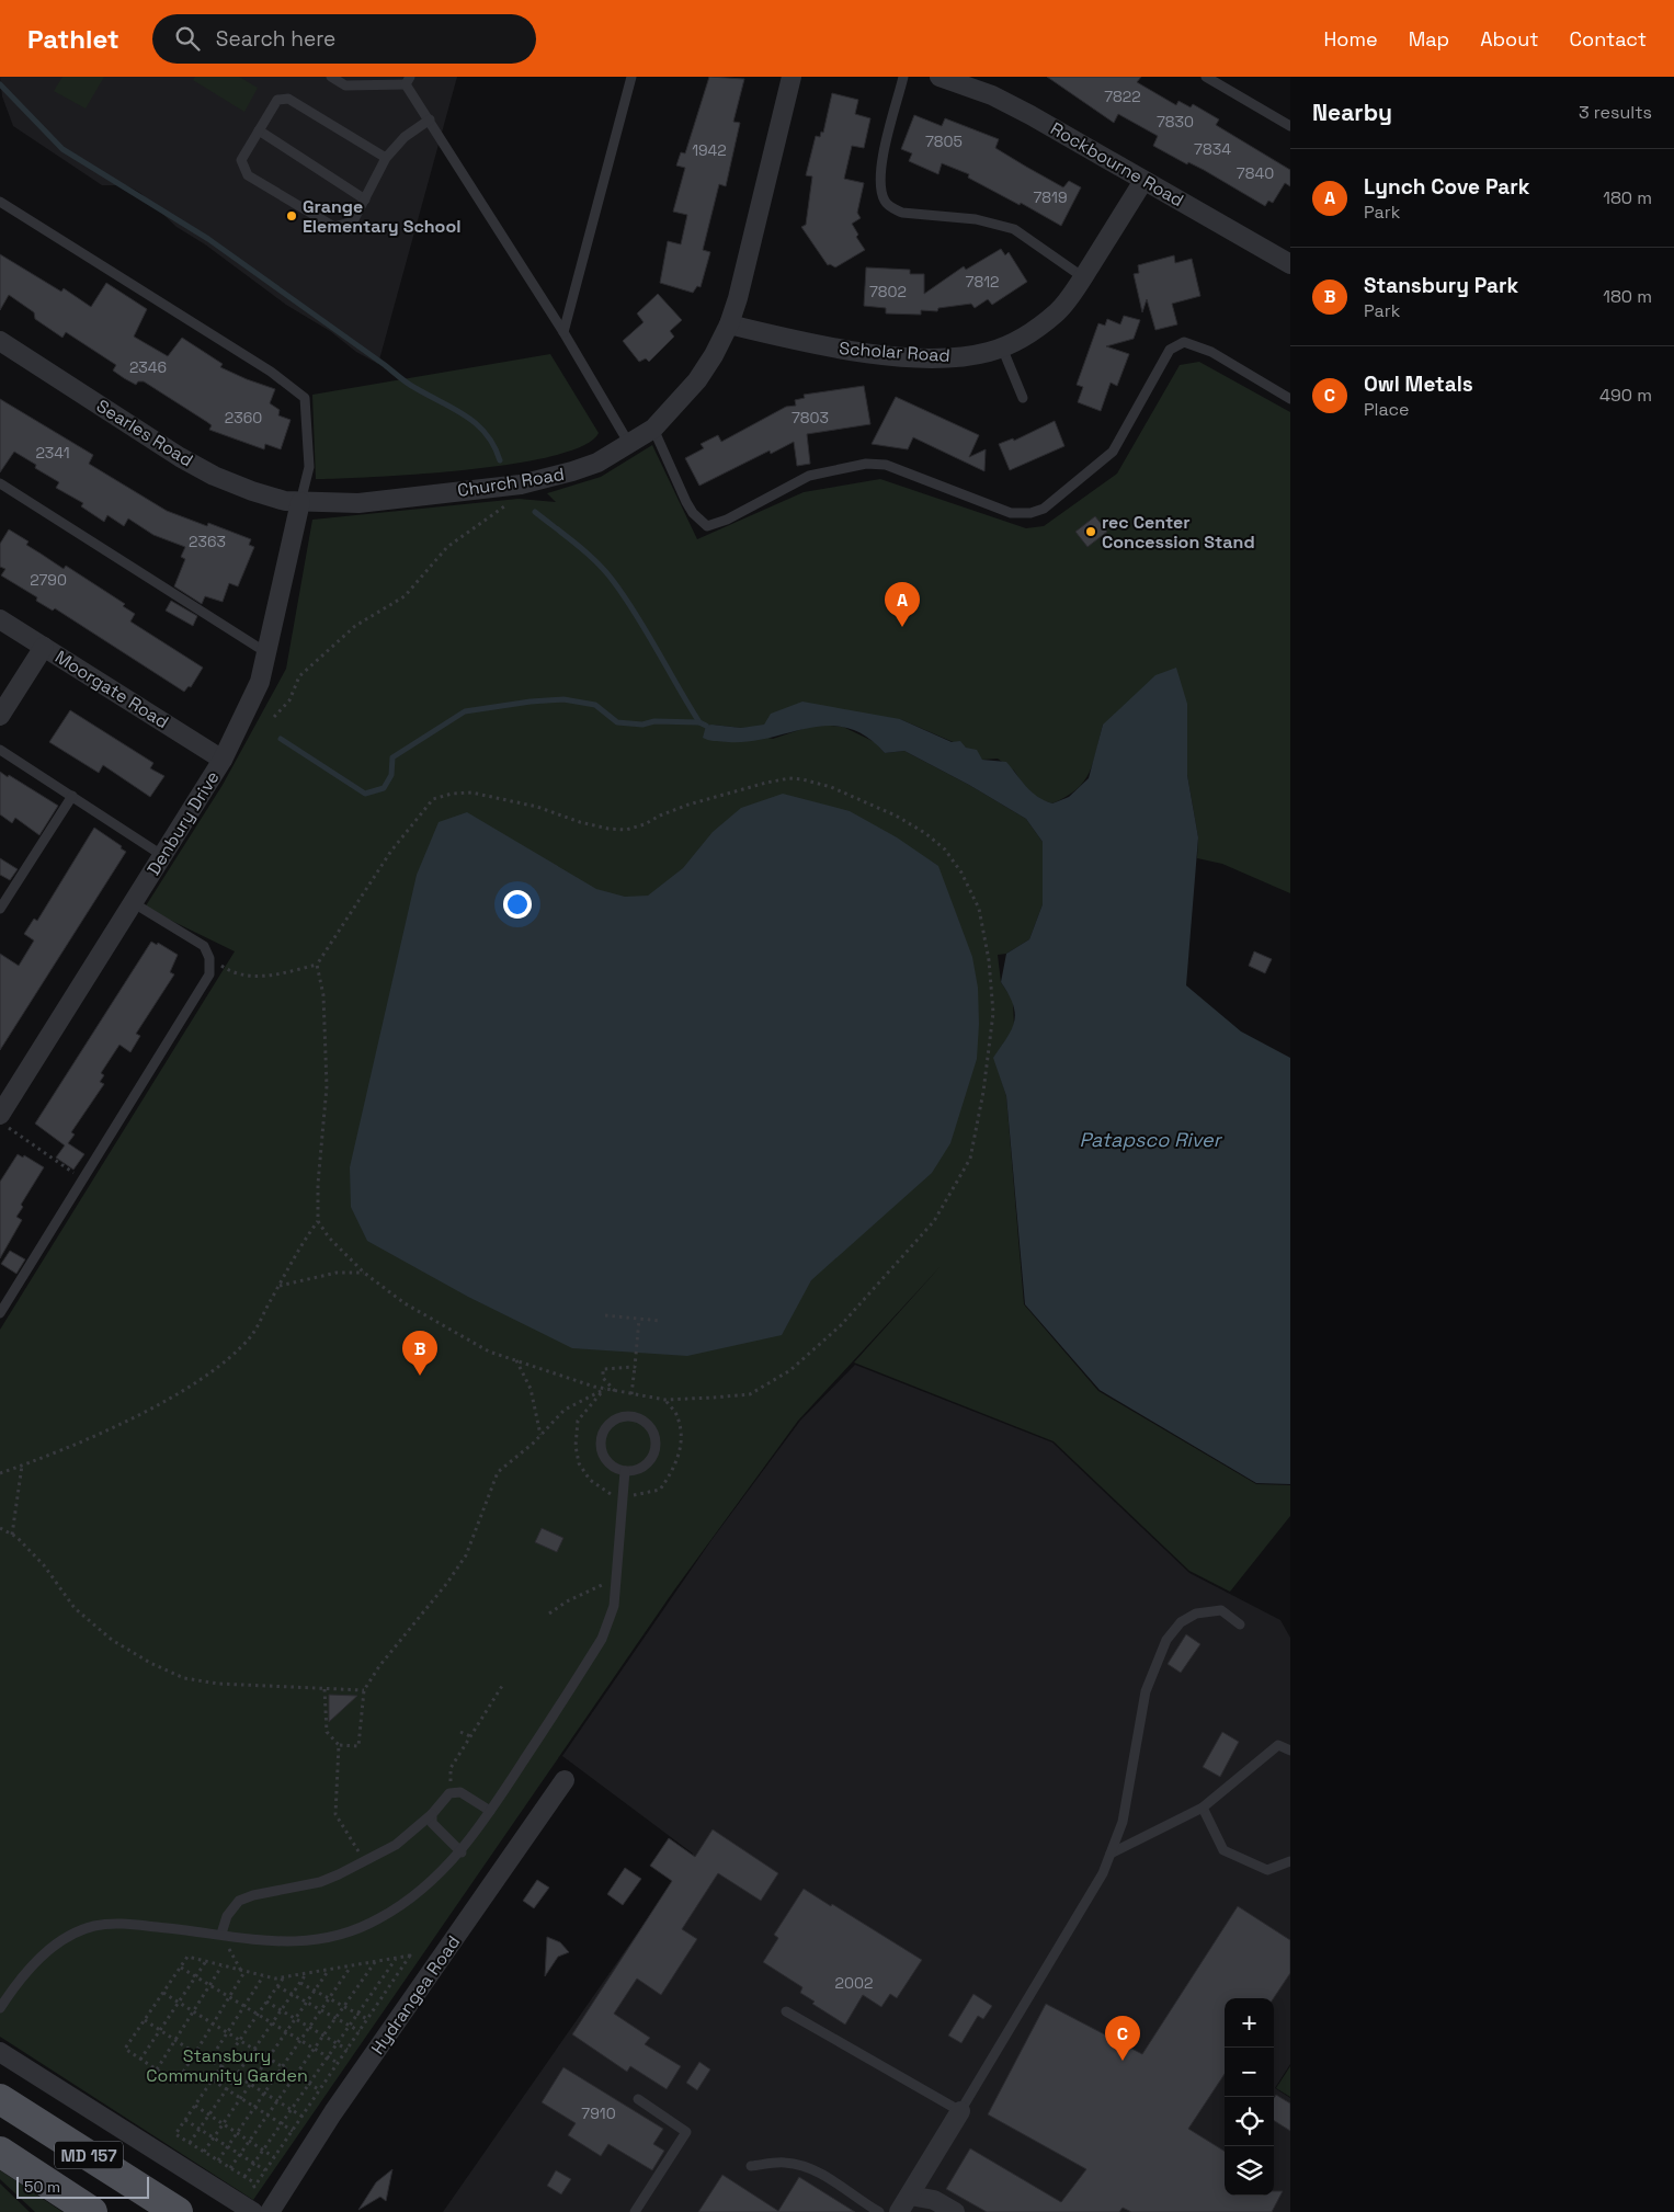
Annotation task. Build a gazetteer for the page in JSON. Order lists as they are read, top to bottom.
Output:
{
  "streets": {
    "main road": ["MD 157"],
    "street": [
      "Rockbourne Road",
      "Scholar Road",
      "Searles Road",
      "Church Road",
      "Moorgate Road",
      "Denbury Drive",
      "Hydrangea Road"
    ]
  },
  "crossings": [
    ["Rockbourne Road", "Scholar Road"],
    ["Scholar Road", "Church Road"],
    ["Searles Road", "Church Road"],
    ["Searles Road", "Denbury Drive"],
    ["Church Road", "Denbury Drive"],
    ["Moorgate Road", "Denbury Drive"]
  ],
  "water": ["Patapsco River"],
  "parks": ["Stansbury Community Garden"],
  "places": ["Grange Elementary School", "rec Center Concession Stand"],
  "house_numbers": [
    "7822",
    "7830",
    "7805",
    "7834",
    "1942",
    "7840",
    "7819",
    "7812",
    "7802",
    "2346",
    "2360",
    "7803",
    "2341",
    "2363",
    "2790",
    "2002",
    "7910"
  ],
  "scale_bar": "50 m",
  "page": {
    "header": "Pathlet",
    "search": "Search here",
    "nav": [
      "Home",
      "Map",
      "About",
      "Contact"
    ],
    "heading": ["Nearby", "3 results"],
    "list": [
      {
        "mark": "A",
        "name": "Lynch Cove Park",
        "note": "Park",
        "value": "180 m"
      },
      {
        "mark": "B",
        "name": "Stansbury Park",
        "note": "Park",
        "value": "180 m"
      },
      {
        "mark": "C",
        "name": "Owl Metals",
        "note": "Place",
        "value": "490 m"
      }
    ],
    "pins": ["A", "B", "C"],
    "map_buttons": ["+", "−"],
    "scale": "50 m"
  }
}
